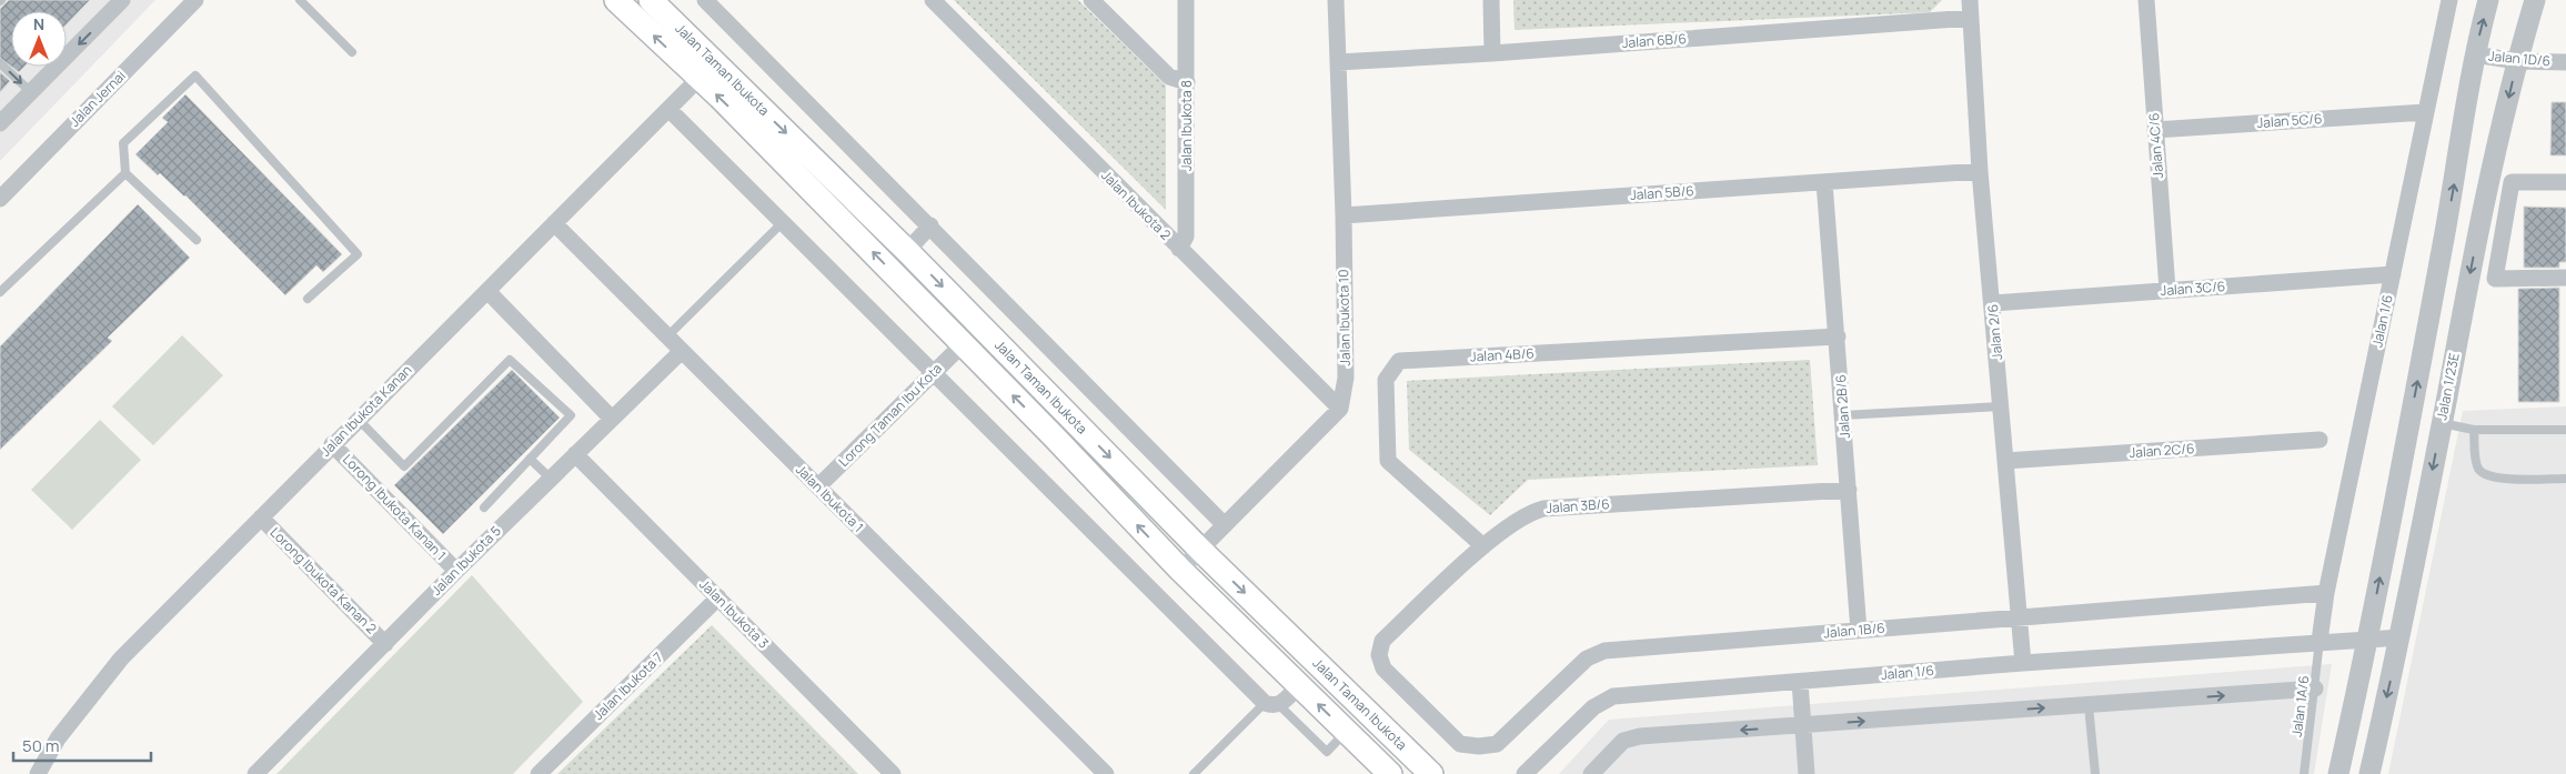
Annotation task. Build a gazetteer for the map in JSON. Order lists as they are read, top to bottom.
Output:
{
  "streets": {
    "main road": ["Jalan Taman Ibukota"],
    "street": [
      "Jalan 6B/6",
      "Jalan 1D/6",
      "Jalan Jernai",
      "Jalan 5C/6",
      "Jalan Ibukota 8",
      "Jalan 4C/6",
      "Jalan 5B/6",
      "Jalan Ibukota 2",
      "Jalan 3C/6",
      "Jalan Ibukota 10",
      "Jalan 1/6",
      "Jalan 2/6",
      "Jalan 4B/6",
      "Jalan 1/23E",
      "Jalan 2B/6",
      "Jalan Ibukota Kanan",
      "Lorong Taman Ibu Kota",
      "Jalan 2C/6",
      "Jalan Ibukota 1",
      "Jalan 3B/6",
      "Lorong Ibukota Kanan 1",
      "Jalan Ibukota 5",
      "Lorong Ibukota Kanan 2",
      "Jalan Ibukota 3",
      "Jalan 1B/6",
      "Jalan Ibukota 7"
    ],
    "lane": ["Jalan 1A/6"]
  },
  "crossings": [
    ["Jalan 6B/6", "Jalan Ibukota 10"],
    ["Jalan 6B/6", "Jalan 2/6"],
    ["Jalan 1D/6", "Jalan 1/23E"],
    ["Jalan Taman Ibukota", "Jalan Ibukota Kanan"],
    ["Jalan Taman Ibukota", "Lorong Taman Ibu Kota"],
    ["Jalan 5C/6", "Jalan 4C/6"],
    ["Jalan 5C/6", "Jalan 1/6"],
    ["Jalan Ibukota 8", "Jalan Ibukota 2"],
    ["Jalan 4C/6", "Jalan 3C/6"],
    ["Jalan 5B/6", "Jalan Ibukota 10"],
    ["Jalan 5B/6", "Jalan 2/6"],
    ["Jalan 5B/6", "Jalan 2B/6"],
    ["Jalan Ibukota 2", "Jalan Ibukota 10"],
    ["Jalan 3C/6", "Jalan 1/6"],
    ["Jalan 3C/6", "Jalan 2/6"],
    ["Jalan 1/6", "Jalan 2/6"],
    ["Jalan 1/6", "Jalan 1/23E"],
    ["Jalan 1/6", "Jalan 1B/6"],
    ["Jalan 1/6", "Jalan 1A/6"],
    ["Jalan 2/6", "Jalan 2C/6"],
    ["Jalan 2/6", "Jalan 1B/6"],
    ["Jalan 4B/6", "Jalan 2B/6"],
    ["Jalan 4B/6", "Jalan 3B/6"],
    ["Jalan 2B/6", "Jalan 3B/6"],
    ["Jalan 2B/6", "Jalan 1B/6"],
    ["Jalan Ibukota Kanan", "Jalan Ibukota 1"],
    ["Jalan Ibukota Kanan", "Lorong Ibukota Kanan 1"],
    ["Jalan Ibukota Kanan", "Lorong Ibukota Kanan 2"],
    ["Lorong Taman Ibu Kota", "Jalan Ibukota 1"],
    ["Jalan Ibukota 1", "Jalan Ibukota 5"],
    ["Jalan 3B/6", "Jalan 1B/6"],
    ["Lorong Ibukota Kanan 1", "Jalan Ibukota 5"],
    ["Jalan Ibukota 5", "Lorong Ibukota Kanan 2"],
    ["Jalan Ibukota 5", "Jalan Ibukota 3"],
    ["Jalan Ibukota 3", "Jalan Ibukota 7"]
  ],
  "scale_bar": "50 m",
  "north": "top"
}
